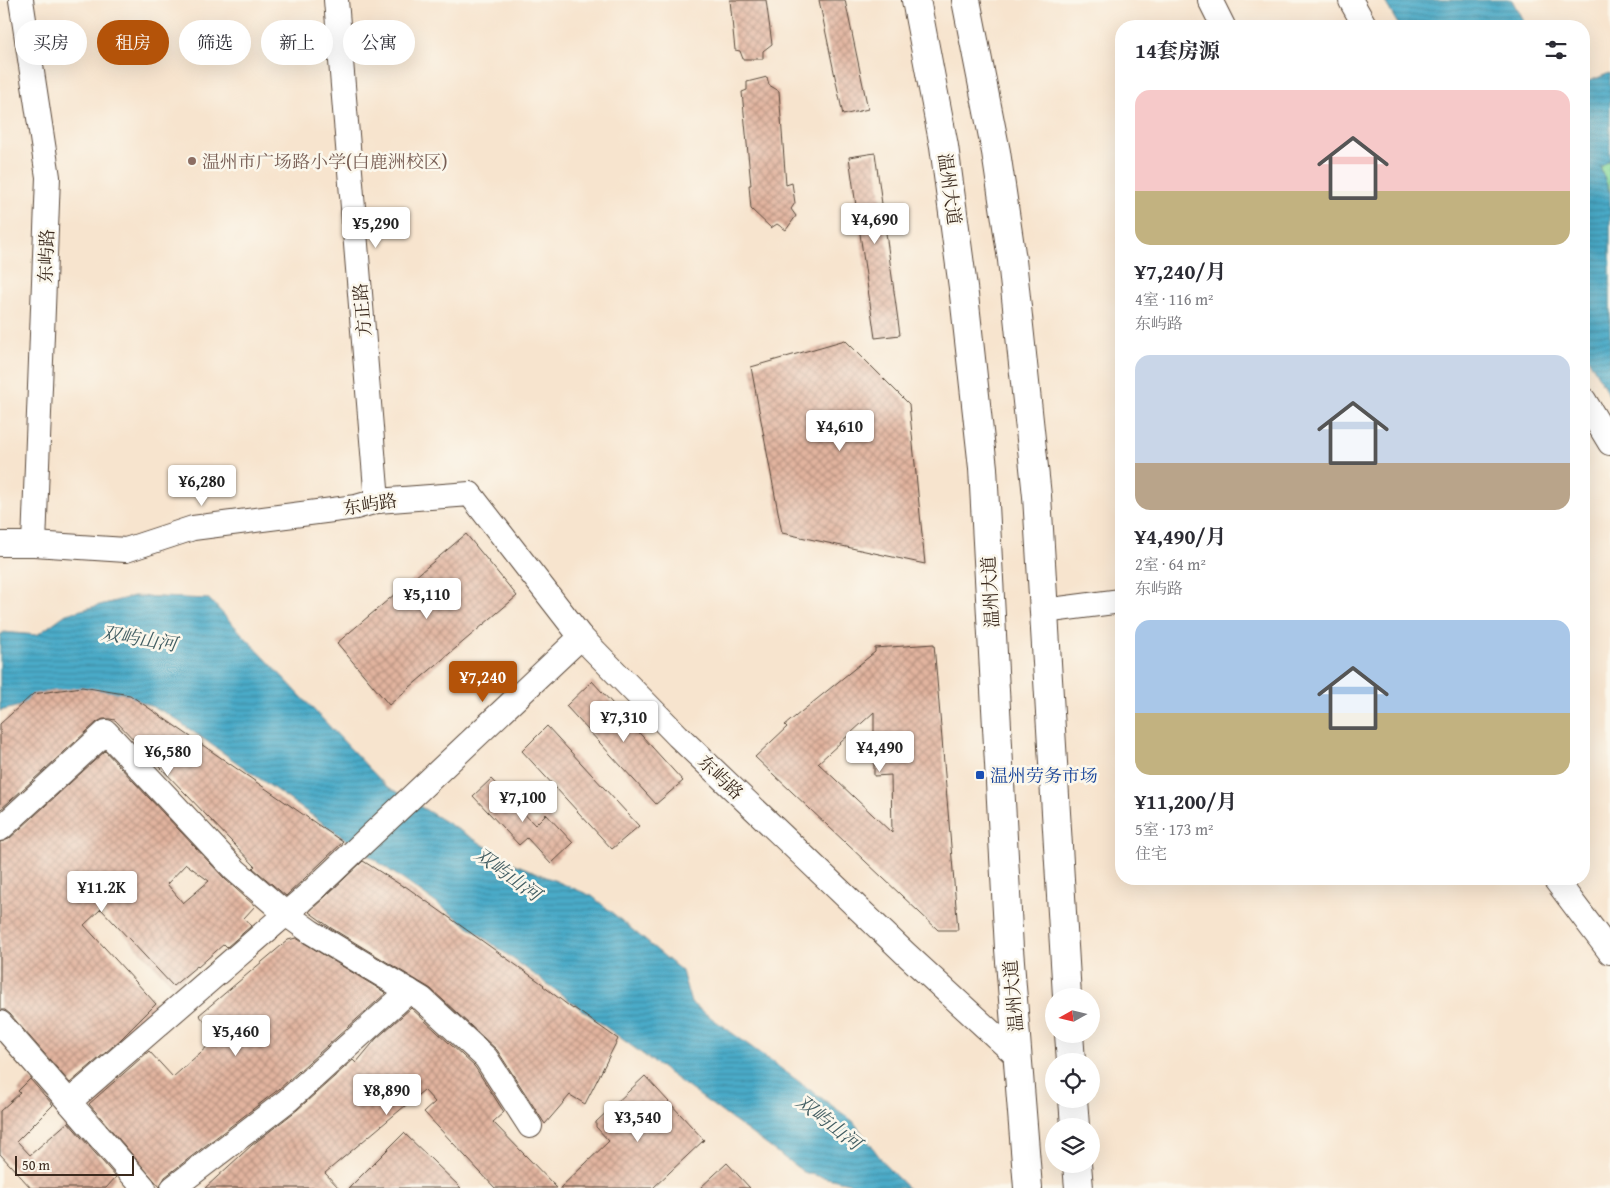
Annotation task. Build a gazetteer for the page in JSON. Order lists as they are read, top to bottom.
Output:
{
  "streets": {
    "main road": ["温州大道"],
    "street": ["东屿路", "方正路"]
  },
  "crossings": [
    ["温州大道", "东屿路"],
    ["东屿路", "方正路"]
  ],
  "water": ["双屿山河"],
  "places": {
    "other": ["温州市广场路小学(白鹿洲校区)"],
    "transit": ["温州劳务市场"]
  },
  "scale_bar": "50 m",
  "north": "left",
  "page": {
    "chip": [
      "买房",
      "租房",
      "筛选",
      "新上",
      "公寓"
    ],
    "heading": "14套房源",
    "list": [
      {
        "name": "¥7,240/月",
        "note": "4室 · 116 m² · 东屿路"
      },
      {
        "name": "¥4,490/月",
        "note": "2室 · 64 m² · 东屿路"
      },
      {
        "name": "¥11,200/月",
        "note": "5室 · 173 m² · 住宅"
      }
    ],
    "price": [
      "¥4,690",
      "¥5,290",
      "¥4,610",
      "¥6,280",
      "¥5,110",
      "¥7,240",
      "¥7,310",
      "¥4,490",
      "¥6,580",
      "¥7,100",
      "¥11.2K",
      "¥5,460",
      "¥8,890",
      "¥3,540"
    ],
    "scale": "50 m"
  }
}
